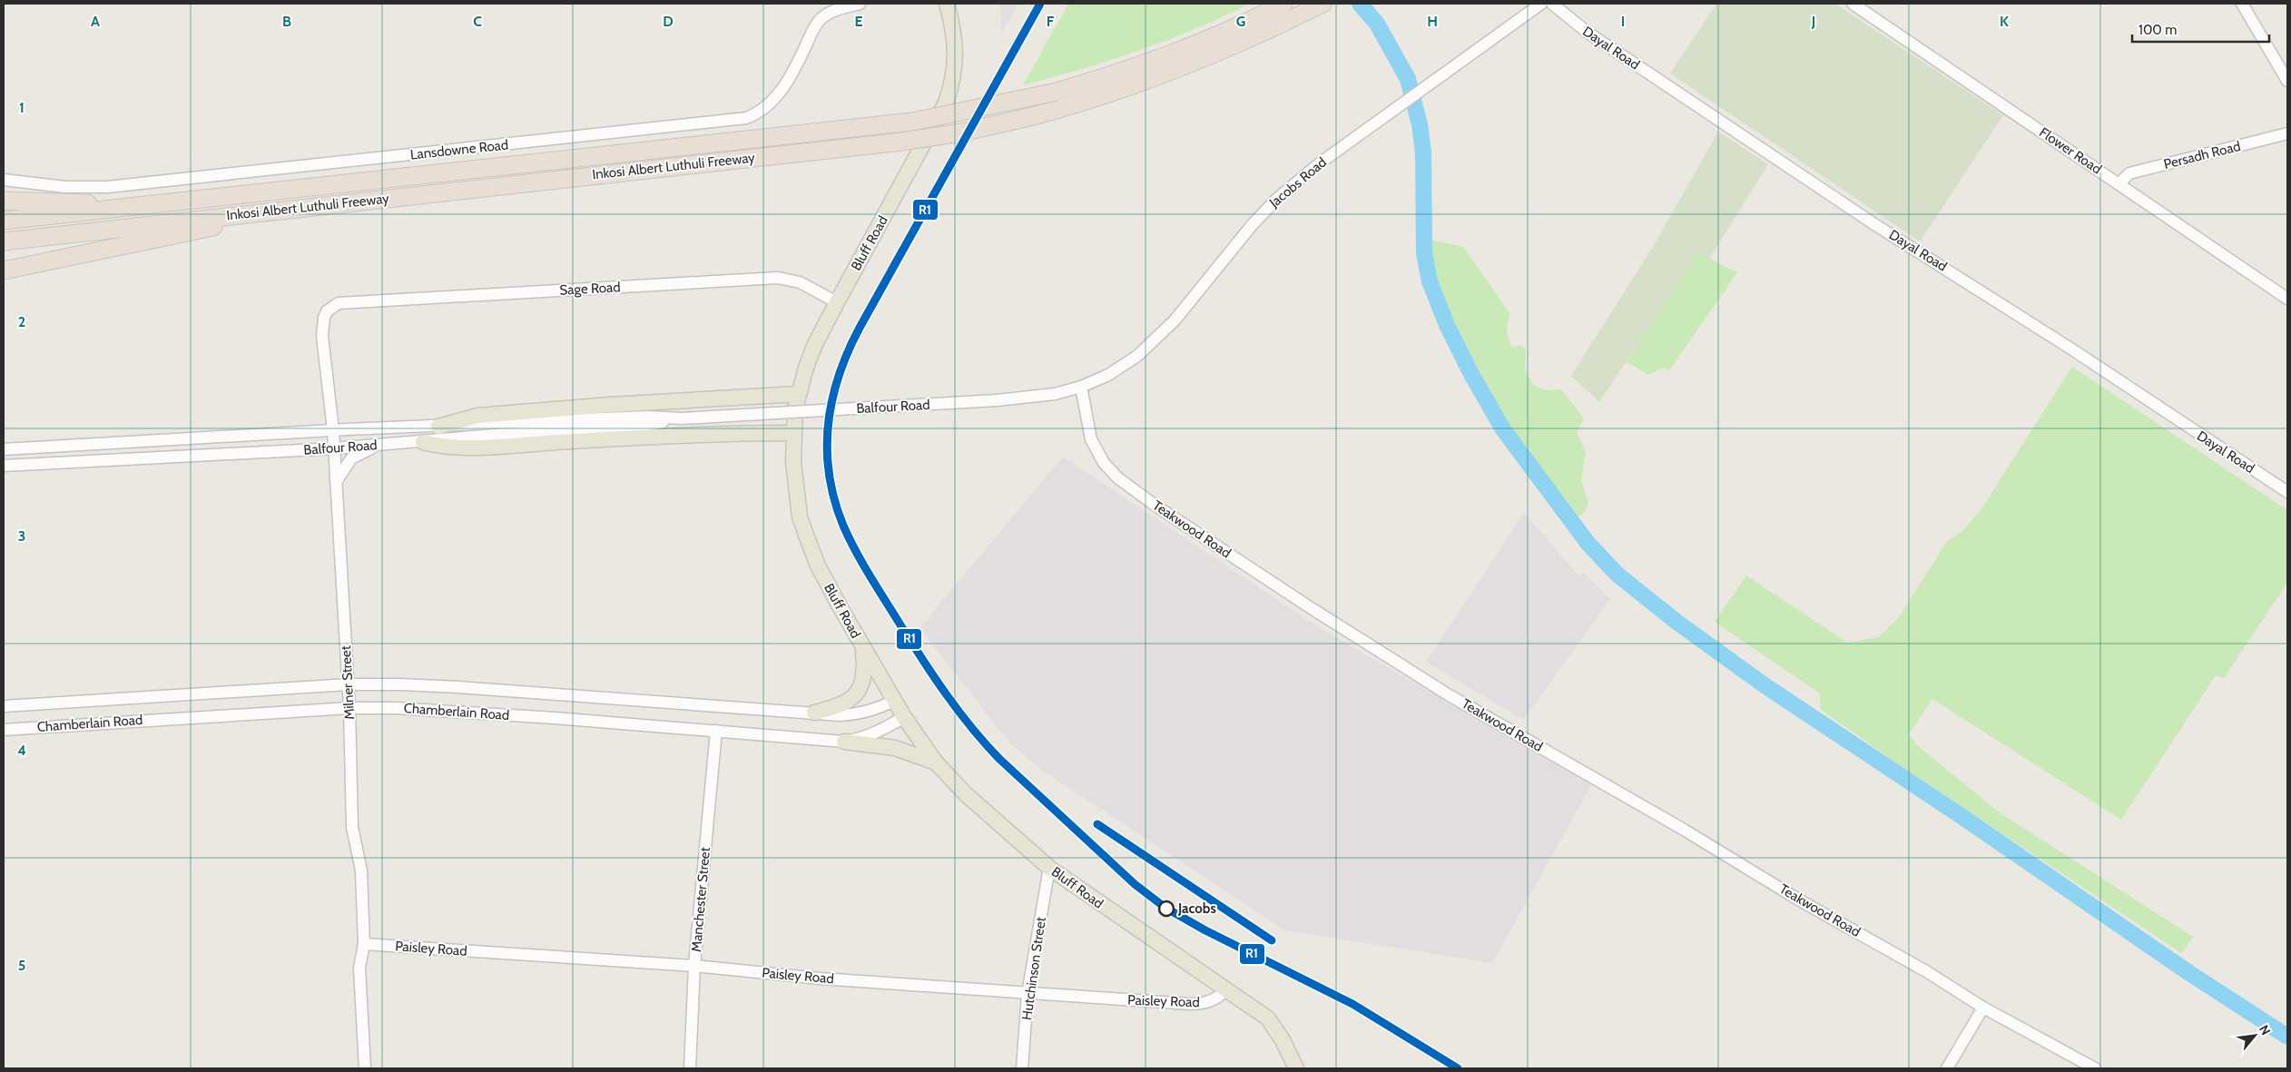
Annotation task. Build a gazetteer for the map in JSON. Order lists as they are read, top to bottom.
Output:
{
  "streets": {
    "highway": ["Inkosi Albert Luthuli Freeway"],
    "main road": ["Bluff Road"],
    "street": [
      "Dayal Road",
      "Lansdowne Road",
      "Flower Road",
      "Persadh Road",
      "Jacobs Road",
      "Sage Road",
      "Balfour Road",
      "Teakwood Road",
      "Milner Street",
      "Chamberlain Road",
      "Manchester Street",
      "Paisley Road",
      "Hutchinson Street"
    ]
  },
  "crossings": [
    ["Flower Road", "Persadh Road"],
    ["Jacobs Road", "Balfour Road"],
    ["Jacobs Road", "Teakwood Road"],
    ["Bluff Road", "Sage Road"],
    ["Bluff Road", "Chamberlain Road"],
    ["Bluff Road", "Paisley Road"],
    ["Bluff Road", "Hutchinson Street"],
    ["Sage Road", "Milner Street"],
    ["Balfour Road", "Teakwood Road"],
    ["Balfour Road", "Milner Street"],
    ["Milner Street", "Chamberlain Road"],
    ["Milner Street", "Paisley Road"],
    ["Chamberlain Road", "Manchester Street"],
    ["Manchester Street", "Paisley Road"],
    ["Paisley Road", "Hutchinson Street"]
  ],
  "places": ["Jacobs"],
  "lines": ["transit line R1"],
  "scale_bar": "100 m",
  "north": "top right",
  "grid": {
    "columns": [
      "A",
      "B",
      "C",
      "D",
      "E",
      "F",
      "G",
      "H",
      "I",
      "J",
      "K"
    ],
    "rows": [
      "1",
      "2",
      "3",
      "4",
      "5"
    ]
  }
}
